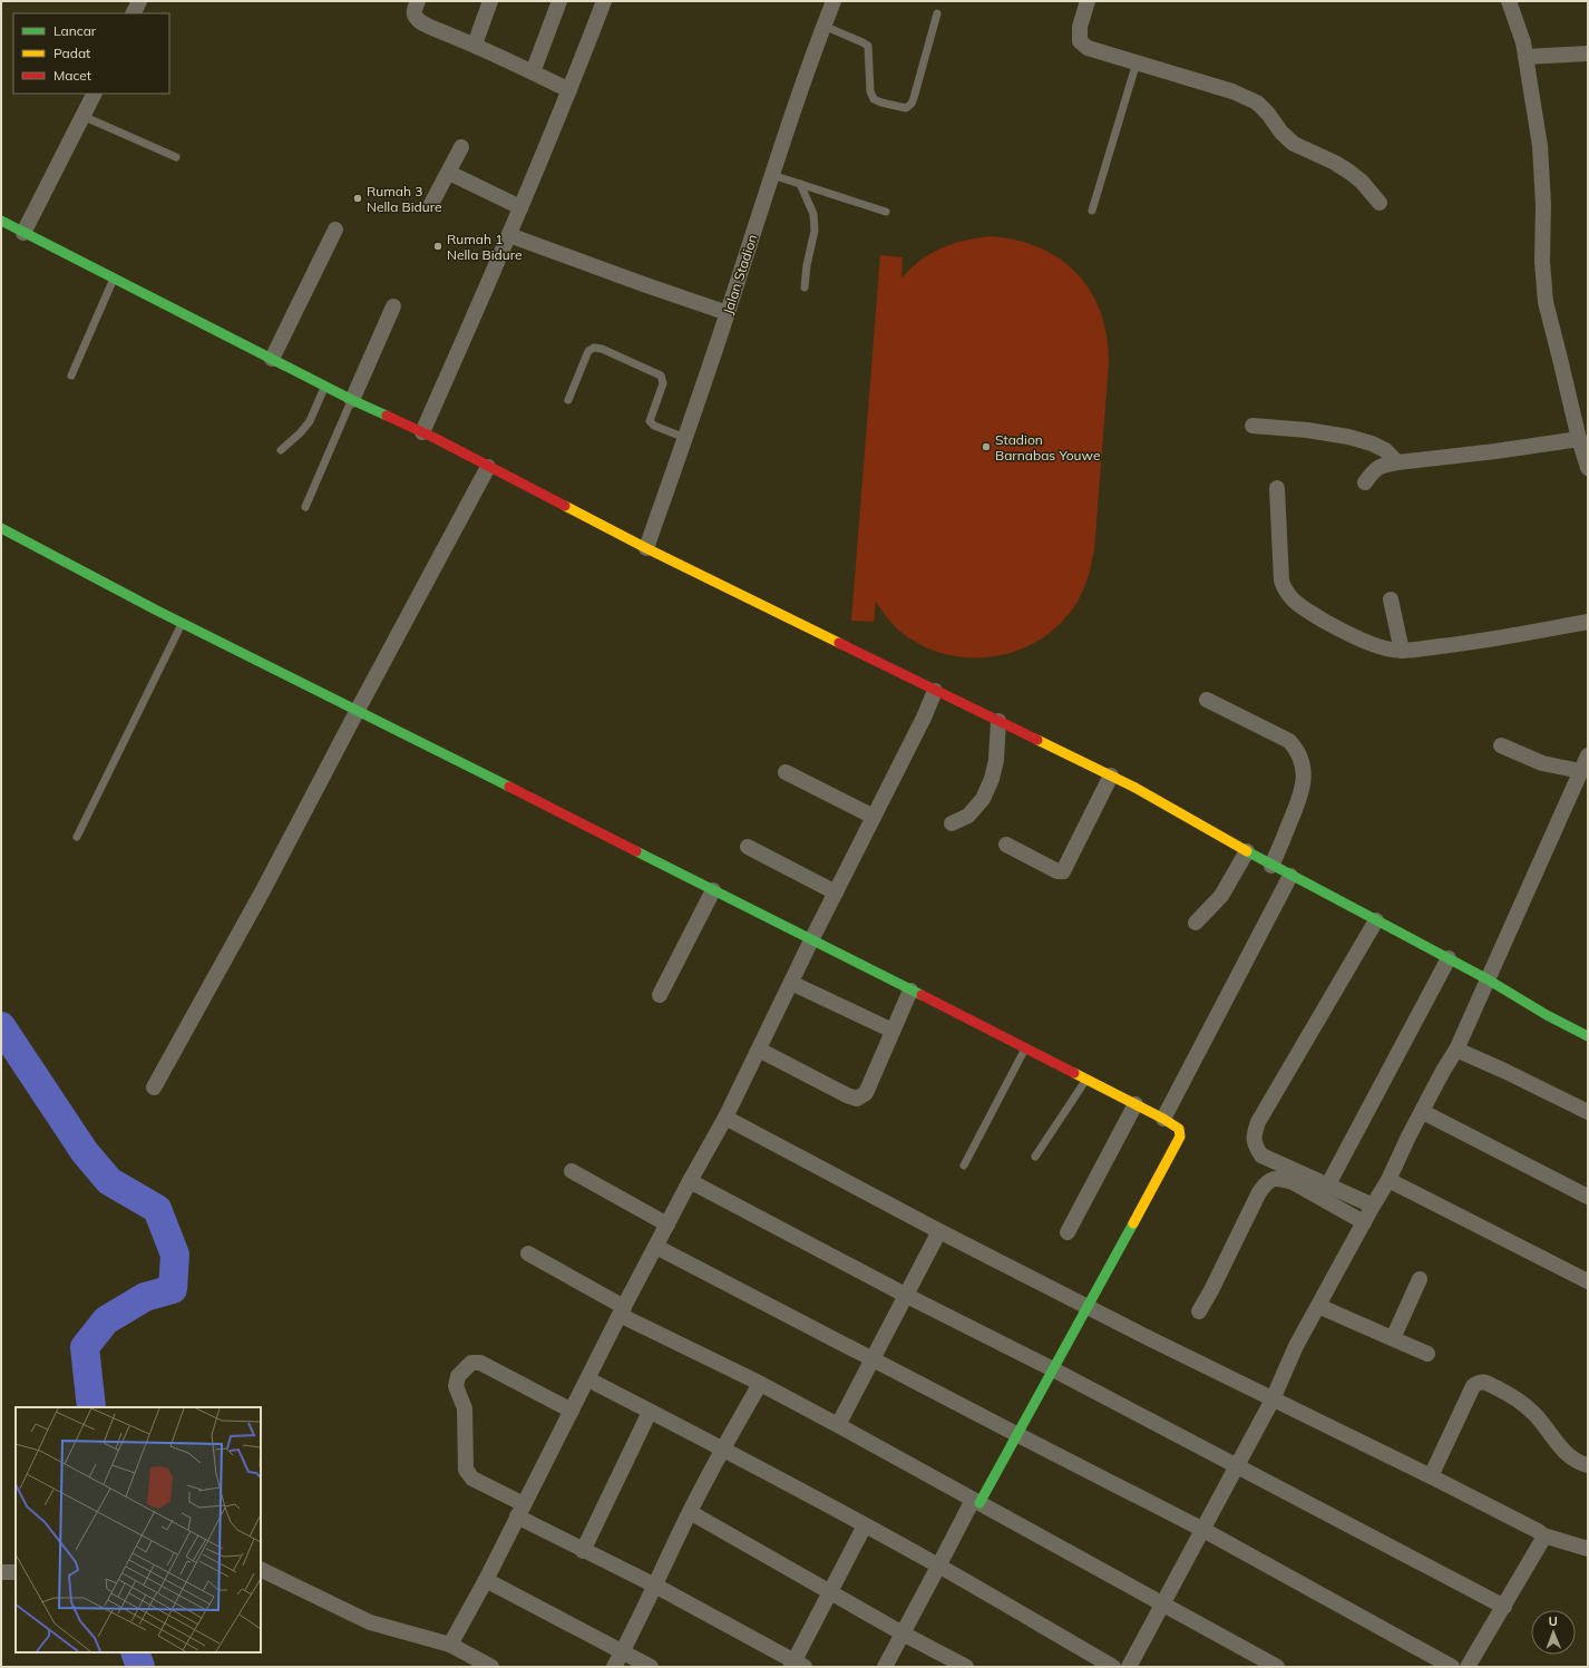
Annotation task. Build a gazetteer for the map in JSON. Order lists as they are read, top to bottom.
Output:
{
  "streets": {
    "street": ["Jalan Stadion"]
  },
  "places": ["Rumah 3 Nella Bidure", "Rumah 1 Nella Bidure", "Stadion Barnabas Youwe"],
  "legend": ["Lancar", "Padat", "Macet"],
  "north": "top"
}
